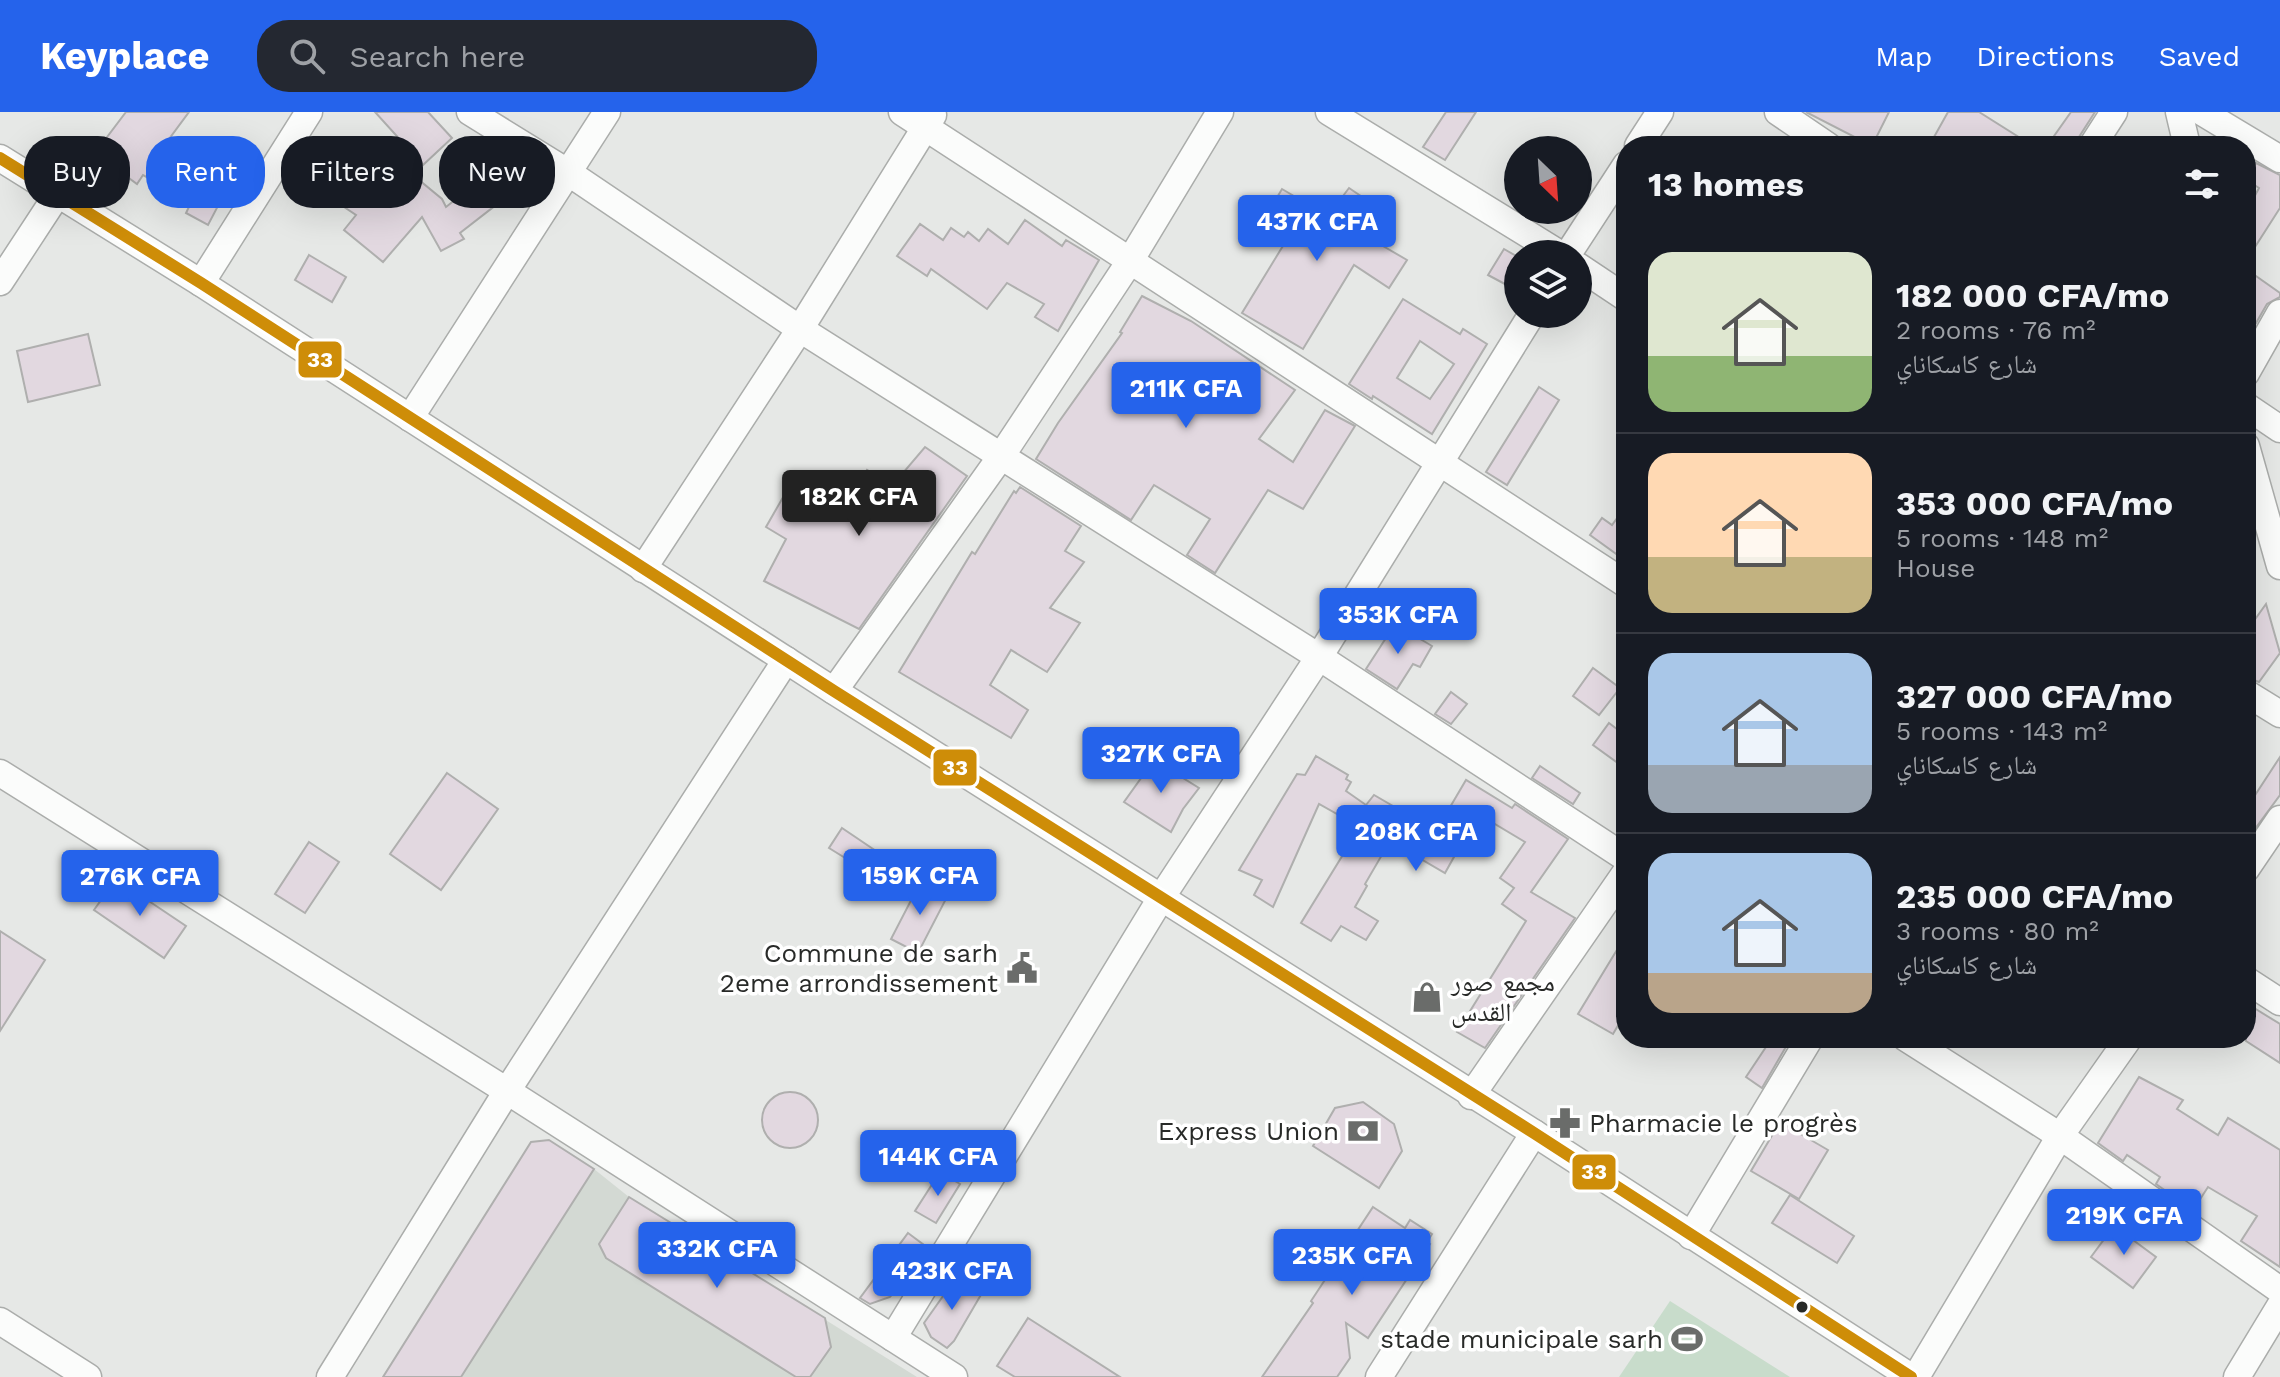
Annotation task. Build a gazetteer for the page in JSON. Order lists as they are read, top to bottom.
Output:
{
  "places": {
    "public building": ["Commune de sarh 2eme arrondissement"],
    "shop": ["مجمع صور القدس"],
    "pharmacy": ["Pharmacie le progrès"],
    "bank": ["Express Union"],
    "sports": ["stade municipale sarh"]
  },
  "lines": ["transit line 33"],
  "north": "bottom right",
  "page": {
    "header": "Keyplace",
    "search": "Search here",
    "nav": ["Map", "Directions", "Saved"],
    "chip": [
      "Buy",
      "Rent",
      "Filters",
      "New"
    ],
    "heading": "13 homes",
    "price": [
      "437K CFA",
      "211K CFA",
      "182K CFA",
      "353K CFA",
      "327K CFA",
      "208K CFA",
      "159K CFA",
      "276K CFA",
      "144K CFA",
      "219K CFA",
      "332K CFA",
      "235K CFA",
      "423K CFA"
    ],
    "list": [
      {
        "name": "182 000 CFA/mo",
        "note": "2 rooms · 76 m² · شارع كاسكاناي"
      },
      {
        "name": "353 000 CFA/mo",
        "note": "5 rooms · 148 m² · House"
      },
      {
        "name": "327 000 CFA/mo",
        "note": "5 rooms · 143 m² · شارع كاسكاناي"
      },
      {
        "name": "235 000 CFA/mo",
        "note": "3 rooms · 80 m² · شارع كاسكاناي"
      }
    ]
  }
}
